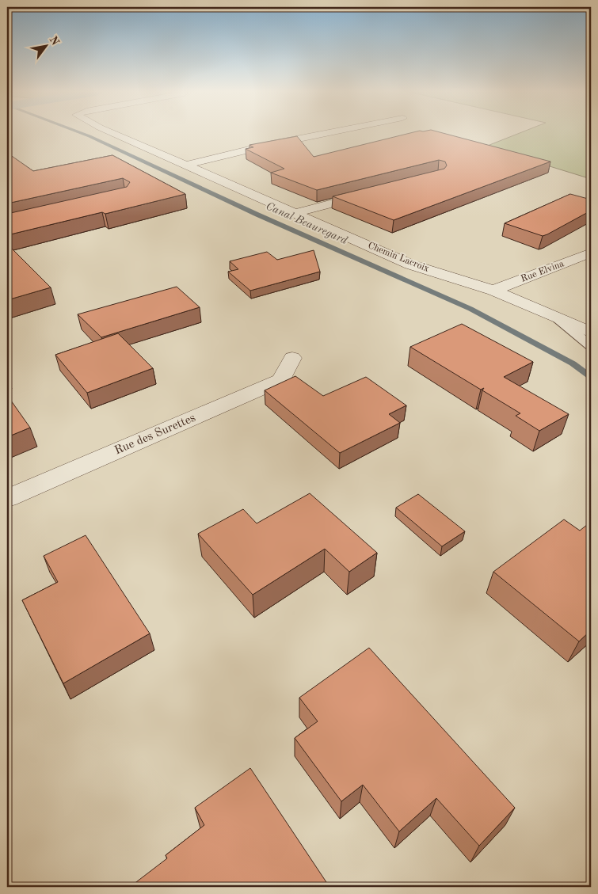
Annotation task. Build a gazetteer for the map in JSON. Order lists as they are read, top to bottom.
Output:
{
  "streets": {
    "street": ["Chemin Lacroix", "Rue Elvina", "Rue des Surettes"]
  },
  "crossings": [
    ["Chemin Lacroix", "Rue Elvina"]
  ],
  "water": ["Canal Beauregard"],
  "north": "top right"
}
